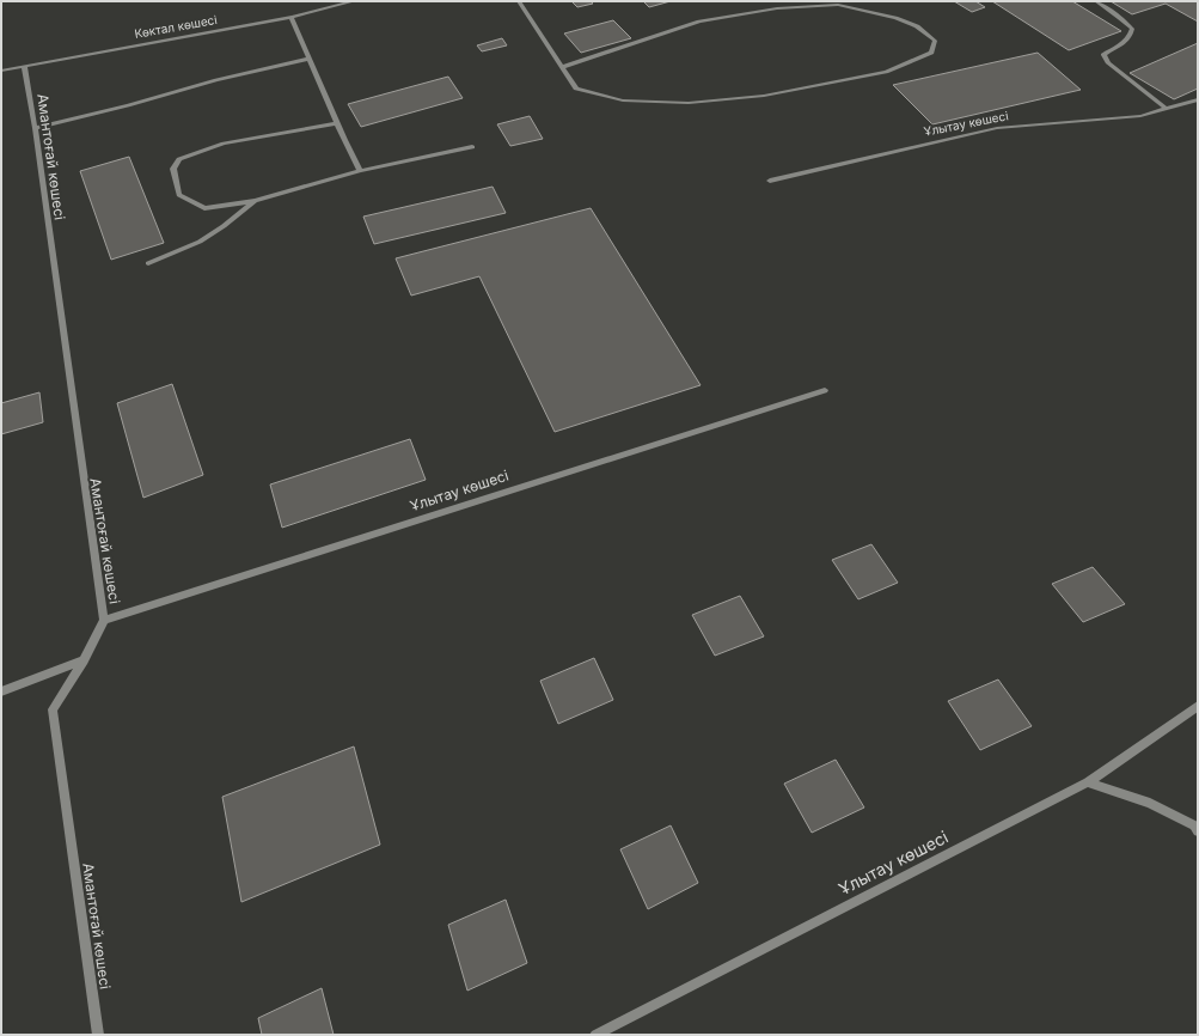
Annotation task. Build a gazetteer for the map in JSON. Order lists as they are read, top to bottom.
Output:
{
  "streets": {
    "street": ["Көктал көшесі", "Ұлытау көшесі", "Амантоғай көшесі"]
  },
  "crossings": [
    ["Көктал көшесі", "Амантоғай көшесі"],
    ["Ұлытау көшесі", "Амантоғай көшесі"]
  ]
}
